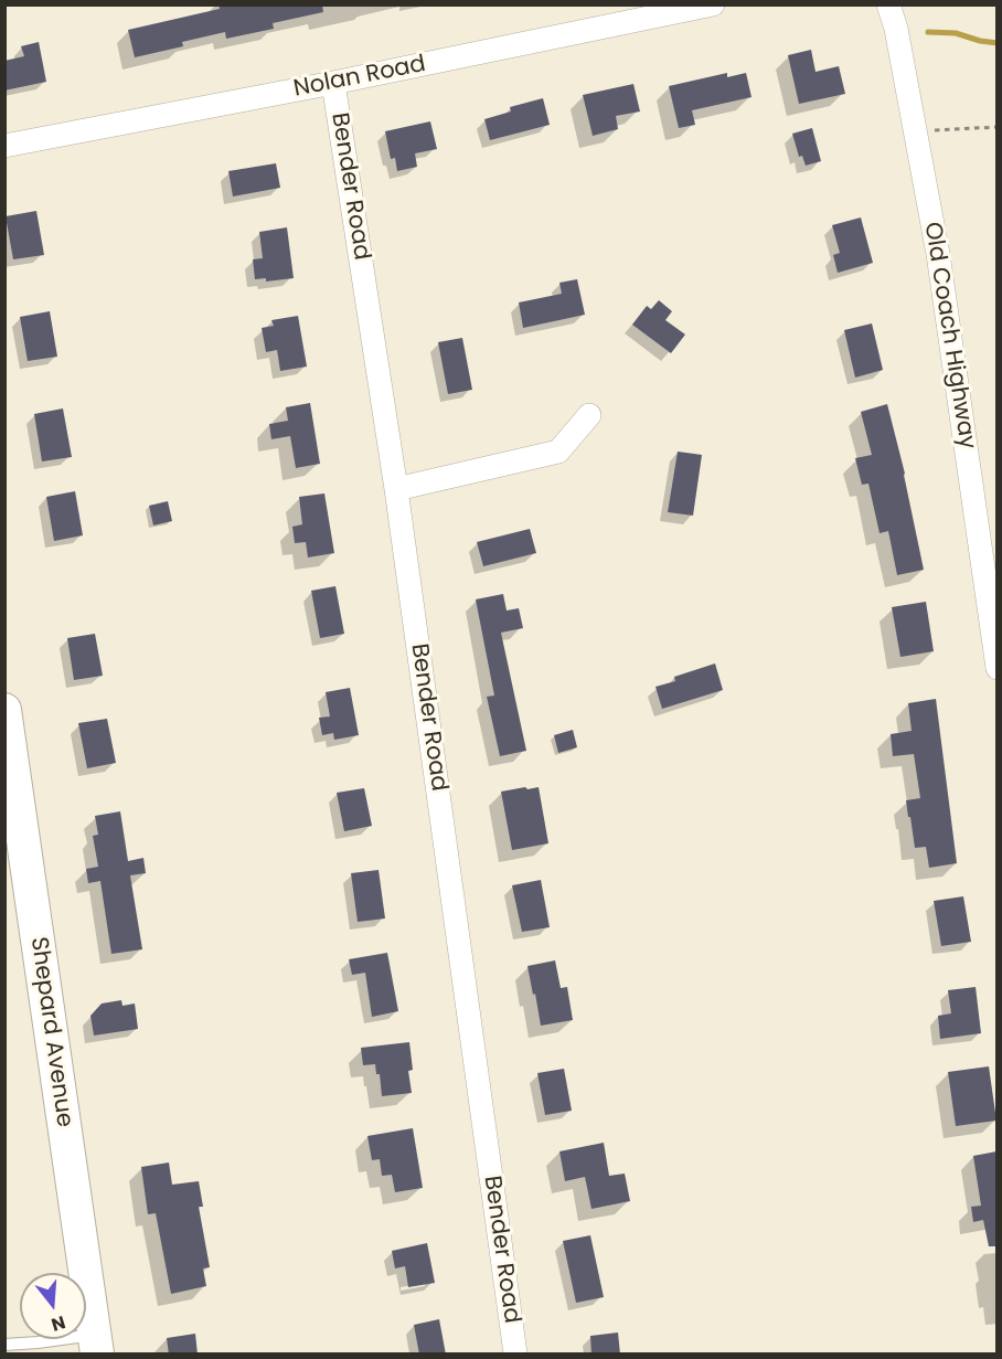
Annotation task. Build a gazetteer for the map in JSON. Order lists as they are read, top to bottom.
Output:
{
  "streets": {
    "main road": ["Shepard Avenue"],
    "street": ["Nolan Road", "Bender Road", "Old Coach Highway"]
  },
  "crossings": [
    ["Nolan Road", "Bender Road"]
  ],
  "north": "bottom"
}
